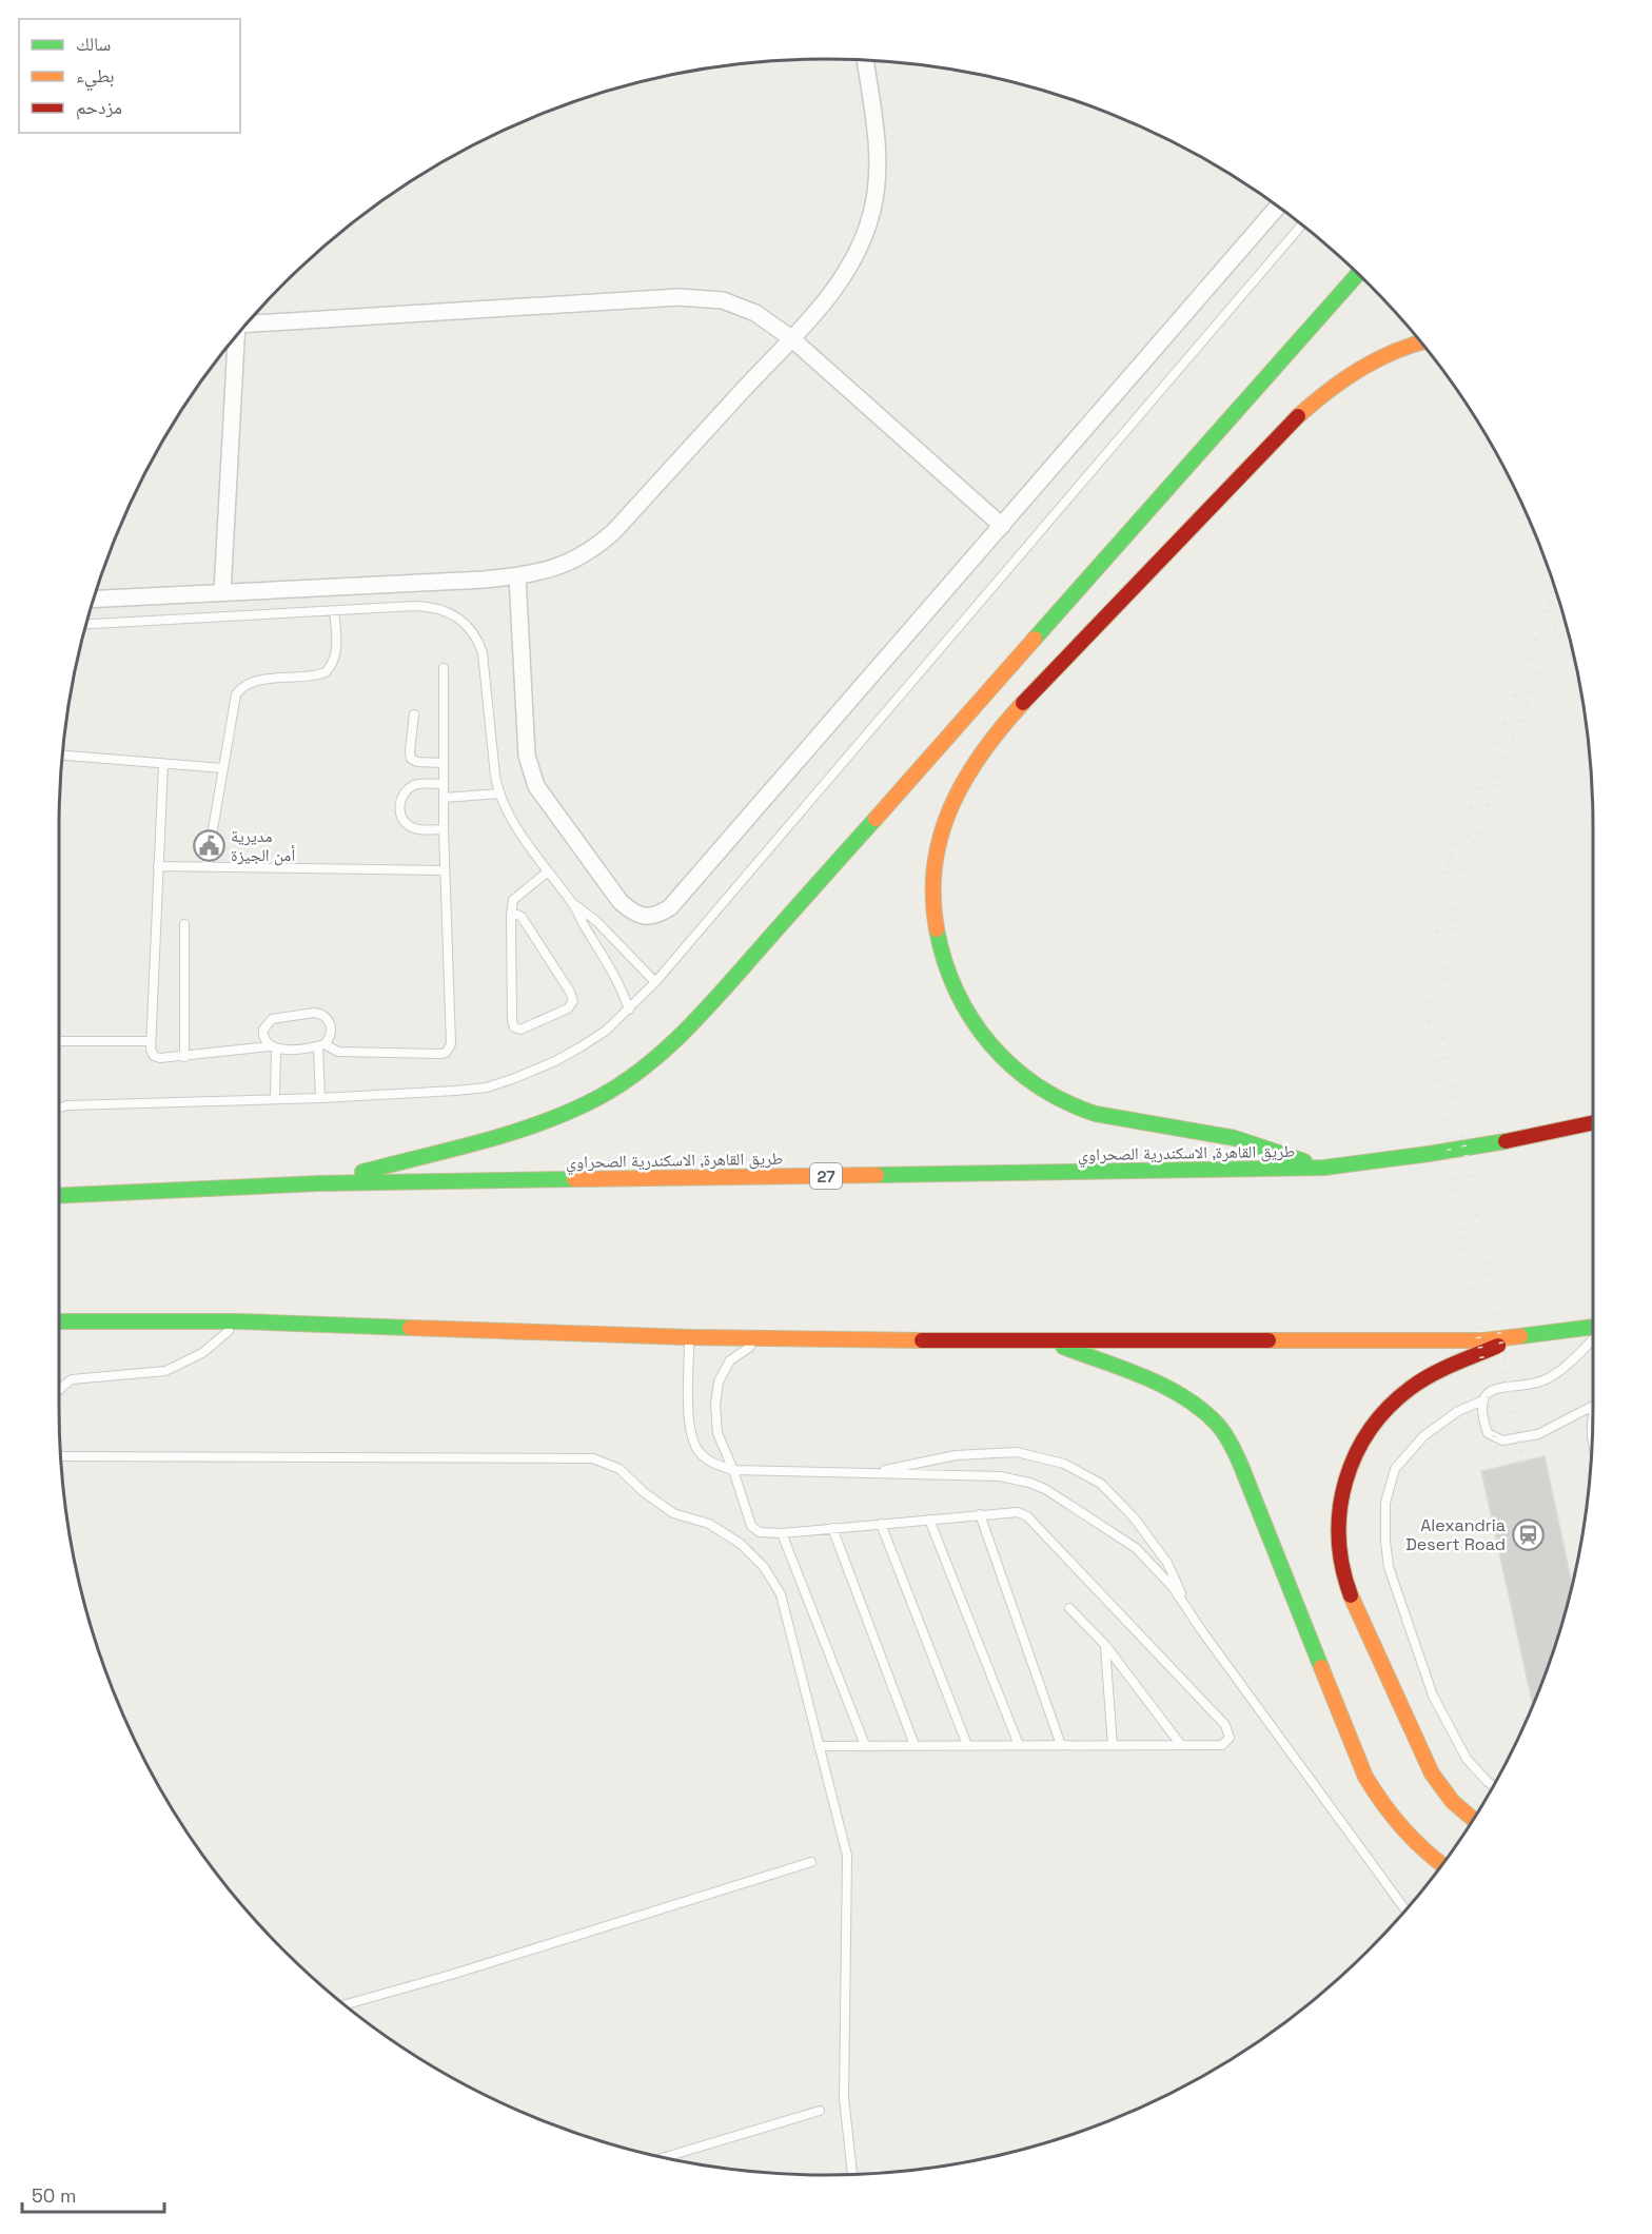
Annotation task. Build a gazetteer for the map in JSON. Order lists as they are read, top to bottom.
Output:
{
  "streets": {
    "highway": ["طريق القاهرة, الاسكندرية الصحراوي", "27"]
  },
  "places": {
    "public building": ["مديرية أمن الجيزة"],
    "station": ["Alexandria Desert Road"]
  },
  "legend": ["سالك", "بطيء", "مزدحم"],
  "scale_bar": "50 m"
}
